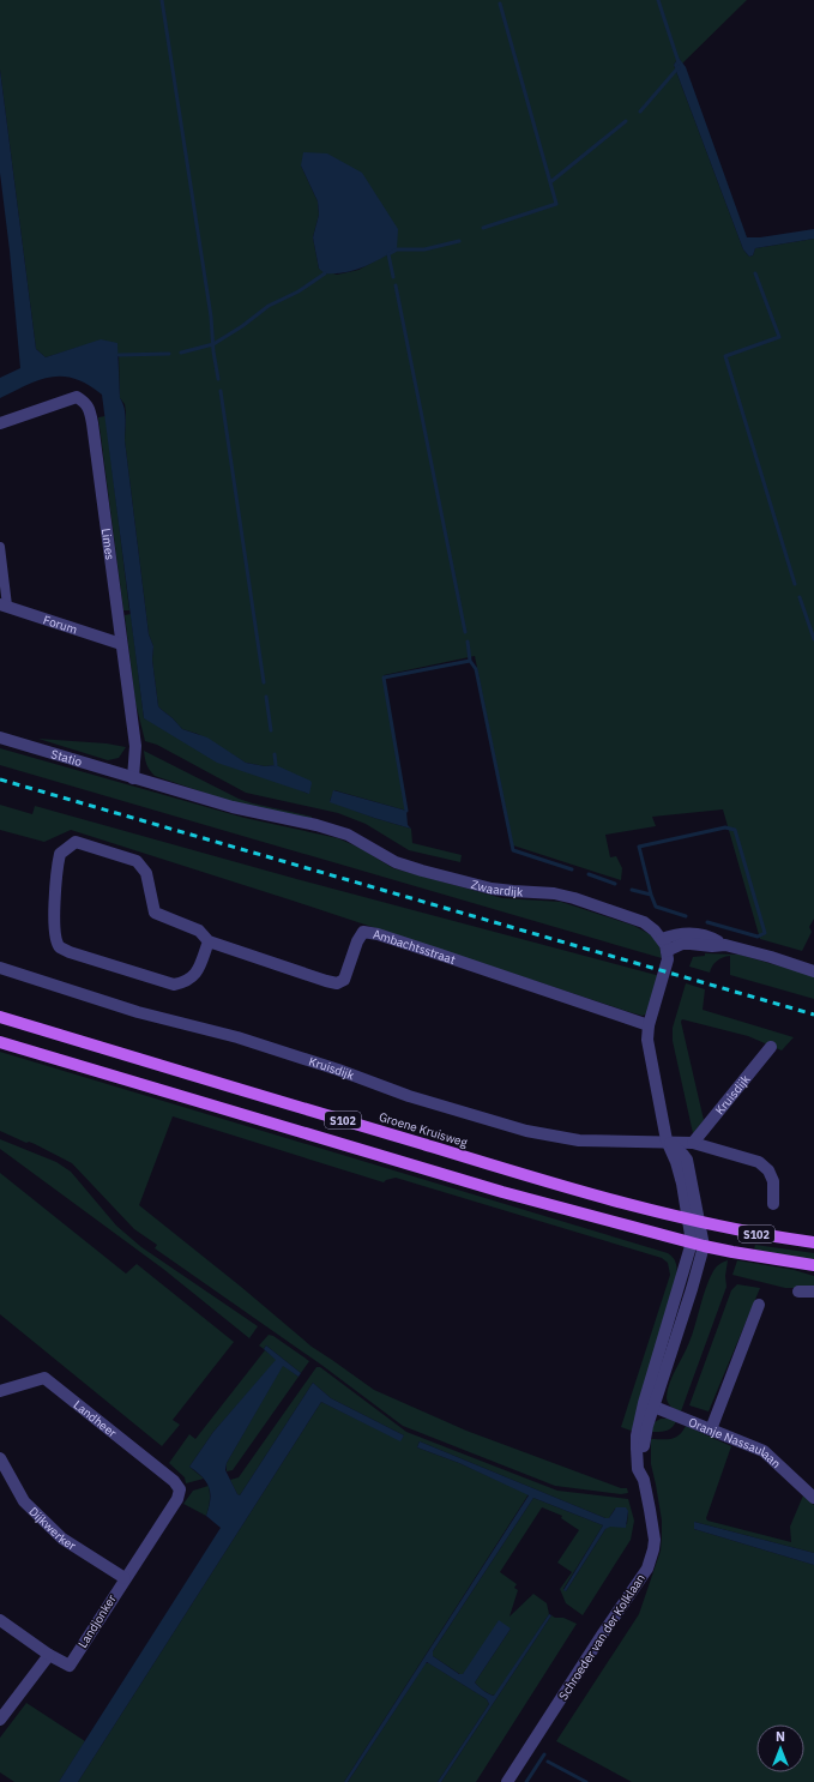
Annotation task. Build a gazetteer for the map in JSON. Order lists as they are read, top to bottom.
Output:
{
  "streets": {
    "main road": ["S102", "Groene Kruisweg"],
    "street": [
      "Limes",
      "Forum",
      "Statio",
      "Zwaardijk",
      "Ambachtsstraat",
      "Kruisdijk",
      "Landheer",
      "Oranje Nassaulaan",
      "Dijkwerker",
      "Landjonker",
      "Schroeder van der Kolklaan"
    ]
  },
  "crossings": [
    ["Limes", "Forum"],
    ["Limes", "Statio"],
    ["Limes", "Zwaardijk"],
    ["Statio", "Zwaardijk"],
    ["Zwaardijk", "Ambachtsstraat"],
    ["Zwaardijk", "Kruisdijk"],
    ["Zwaardijk", "S102"],
    ["Zwaardijk", "Groene Kruisweg"],
    ["Zwaardijk", "Schroeder van der Kolklaan"],
    ["S102", "Schroeder van der Kolklaan"],
    ["Landheer", "Landjonker"],
    ["Oranje Nassaulaan", "Schroeder van der Kolklaan"],
    ["Dijkwerker", "Landjonker"]
  ],
  "north": "top"
}
